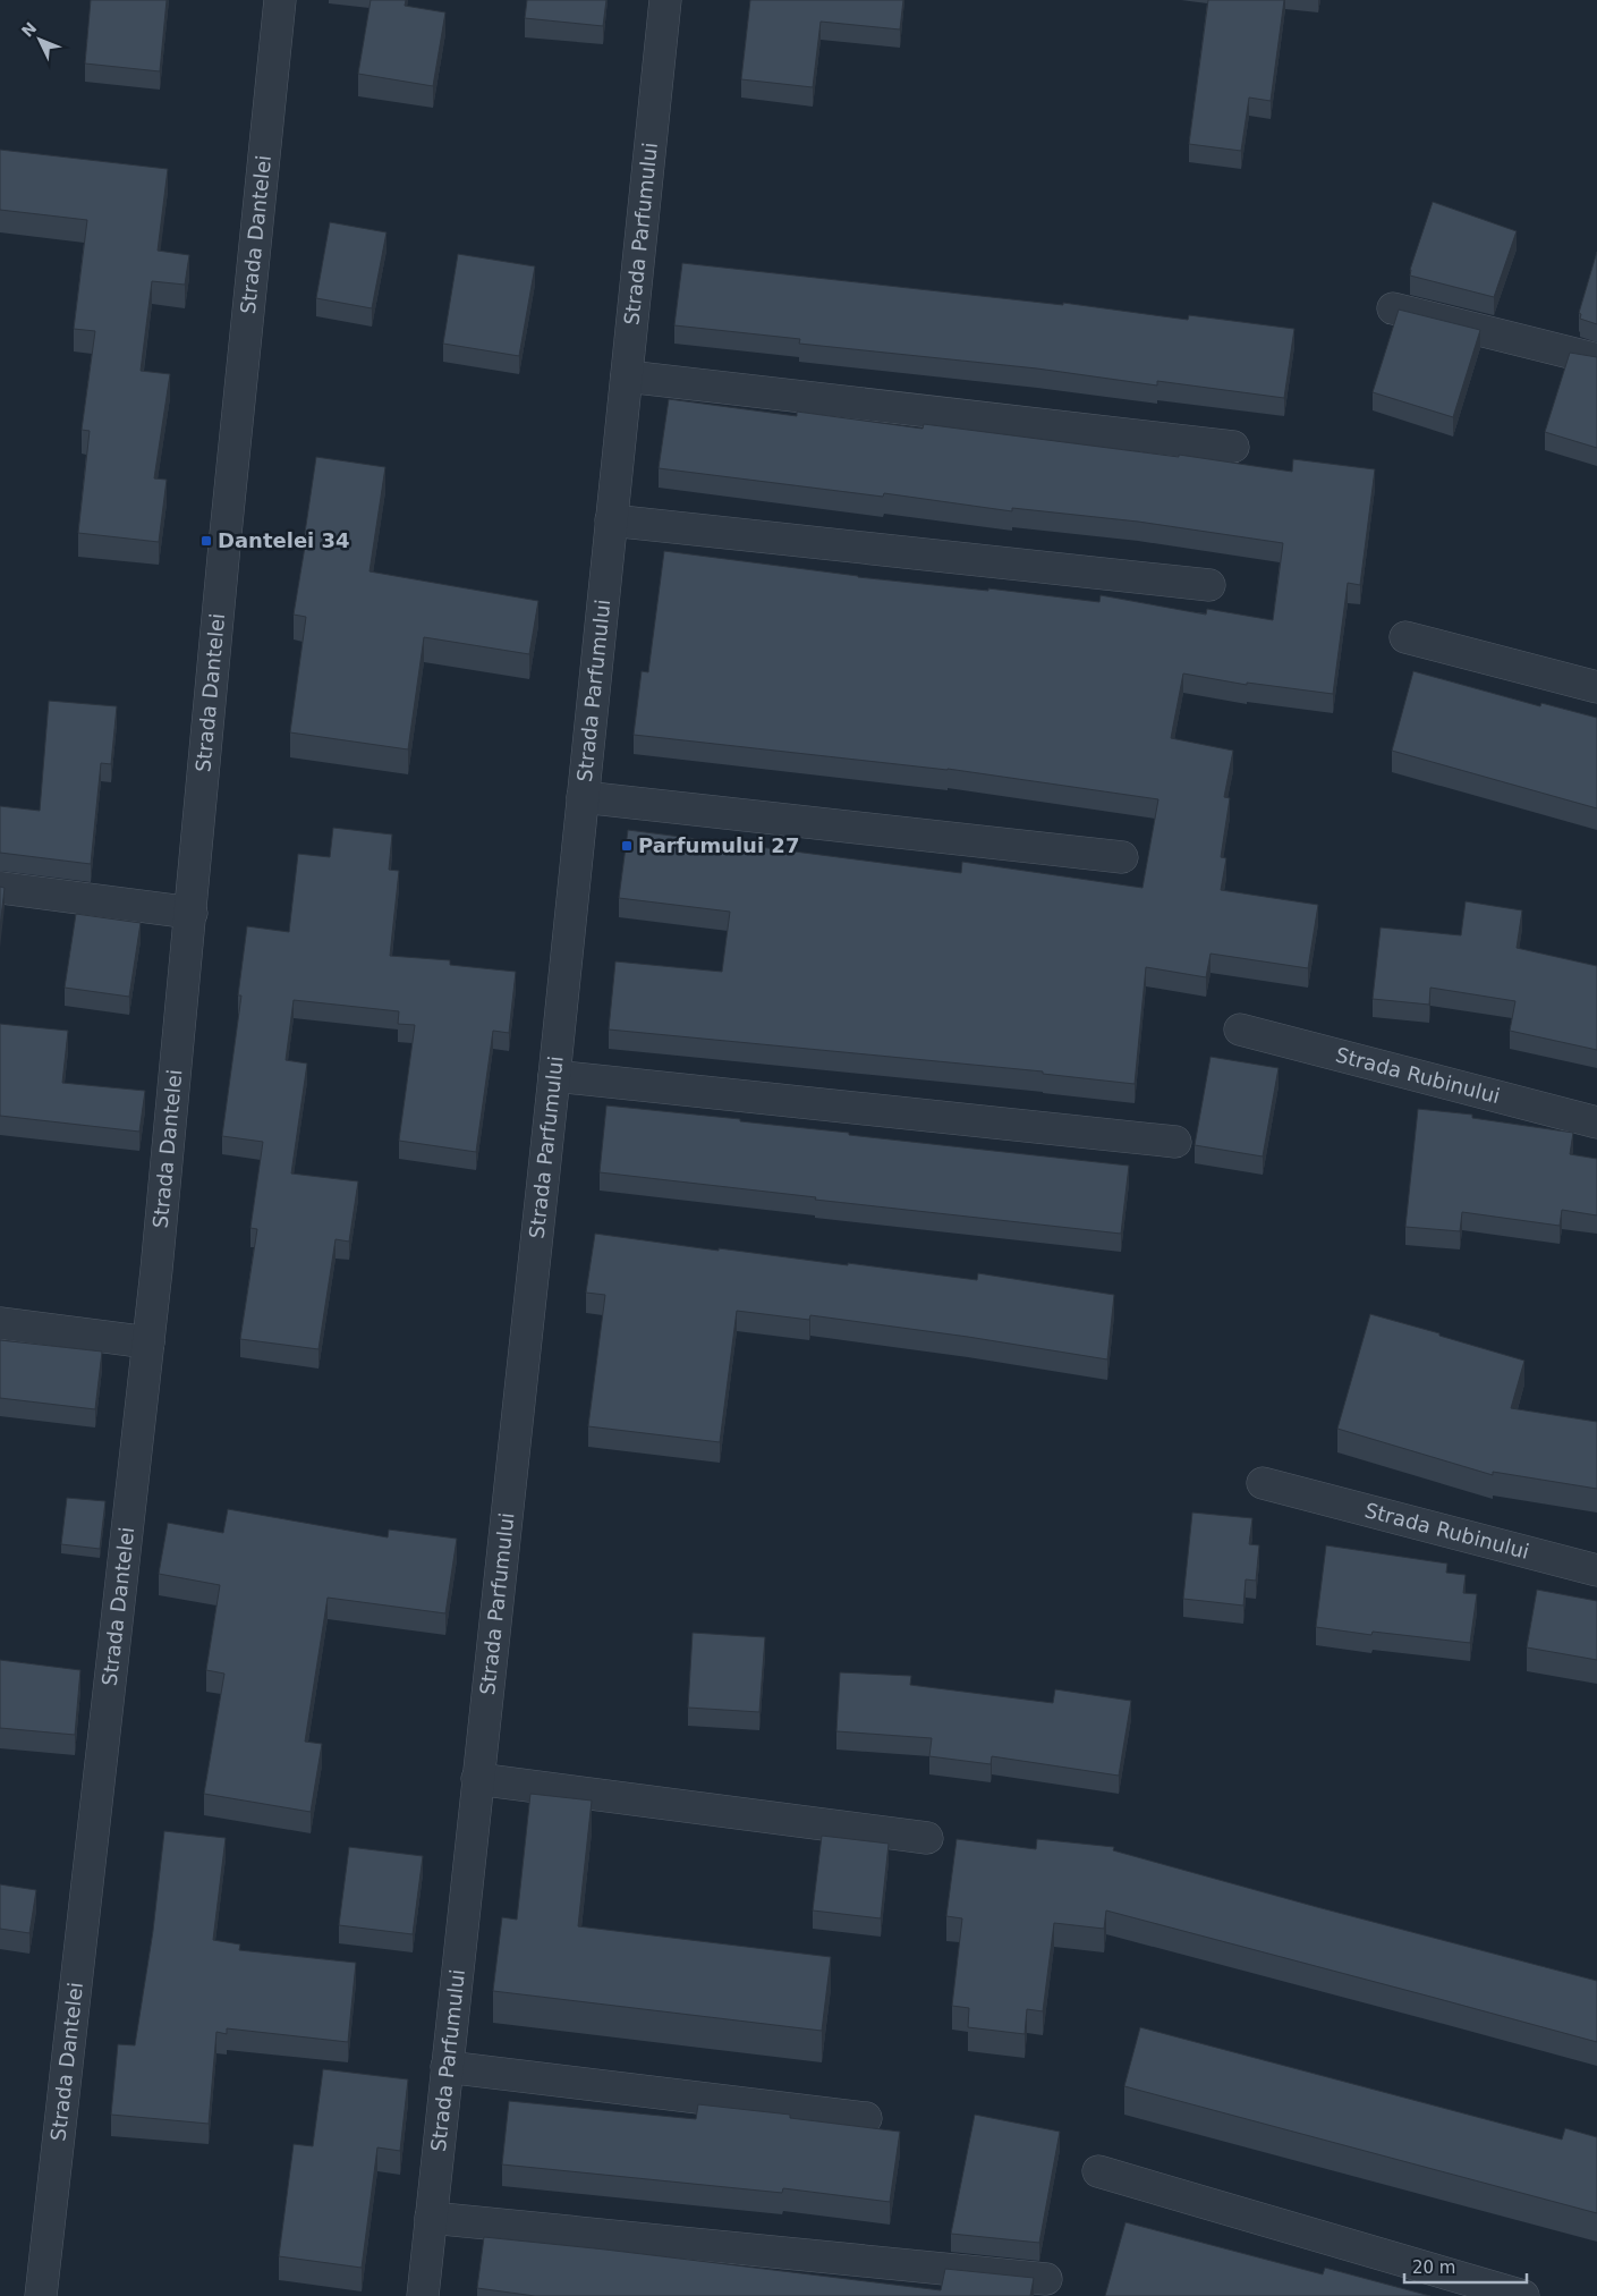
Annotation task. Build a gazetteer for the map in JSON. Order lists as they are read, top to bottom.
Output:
{
  "streets": {
    "street": ["Strada Dantelei", "Strada Parfumului", "Strada Rubinului"]
  },
  "places": {
    "transit": ["Dantelei 34", "Parfumului 27"]
  },
  "scale_bar": "20 m",
  "north": "top left"
}
